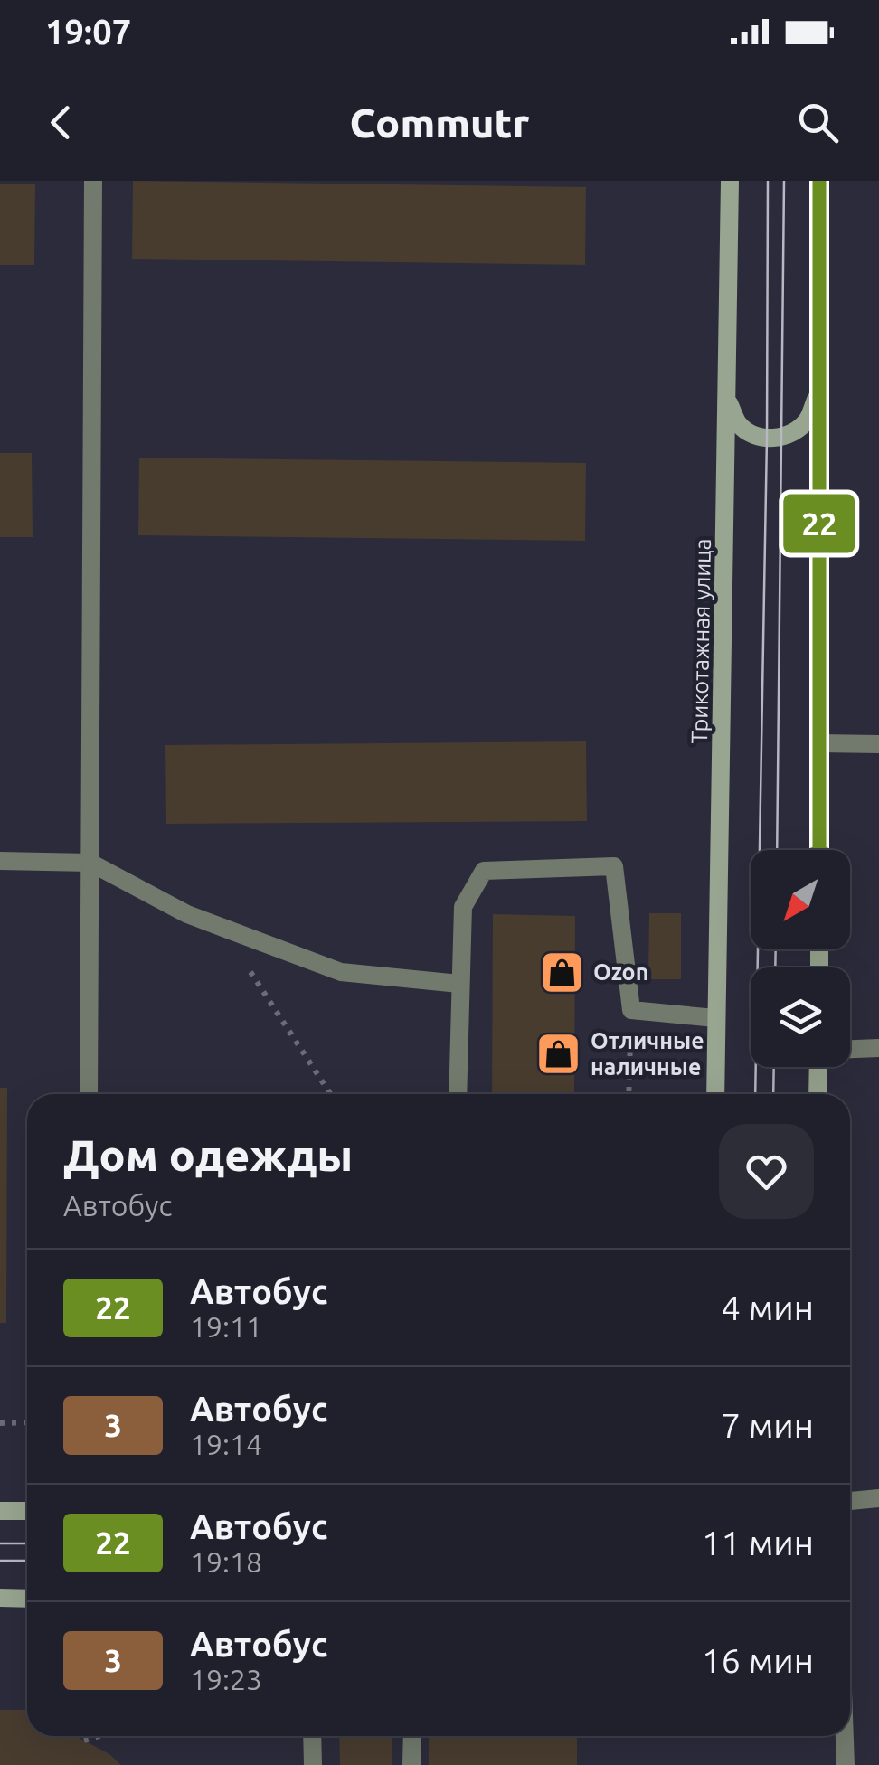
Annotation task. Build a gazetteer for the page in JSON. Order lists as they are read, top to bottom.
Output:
{
  "streets": {
    "main road": ["Трикотажная улица"]
  },
  "places": {
    "shop": ["Ozon", "Отличные наличные"]
  },
  "lines": ["bus line 22"],
  "north": "bottom left",
  "page": {
    "status": "19:07",
    "header": "Commutr",
    "on_map": "22",
    "heading": ["Дом одежды", "Автобус"],
    "list": [
      {
        "mark": "22",
        "name": "Автобус",
        "note": "19:11",
        "value": "4 мин"
      },
      {
        "mark": "3",
        "name": "Автобус",
        "note": "19:14",
        "value": "7 мин"
      },
      {
        "mark": "22",
        "name": "Автобус",
        "note": "19:18",
        "value": "11 мин"
      },
      {
        "mark": "3",
        "name": "Автобус",
        "note": "19:23",
        "value": "16 мин"
      }
    ]
  }
}
